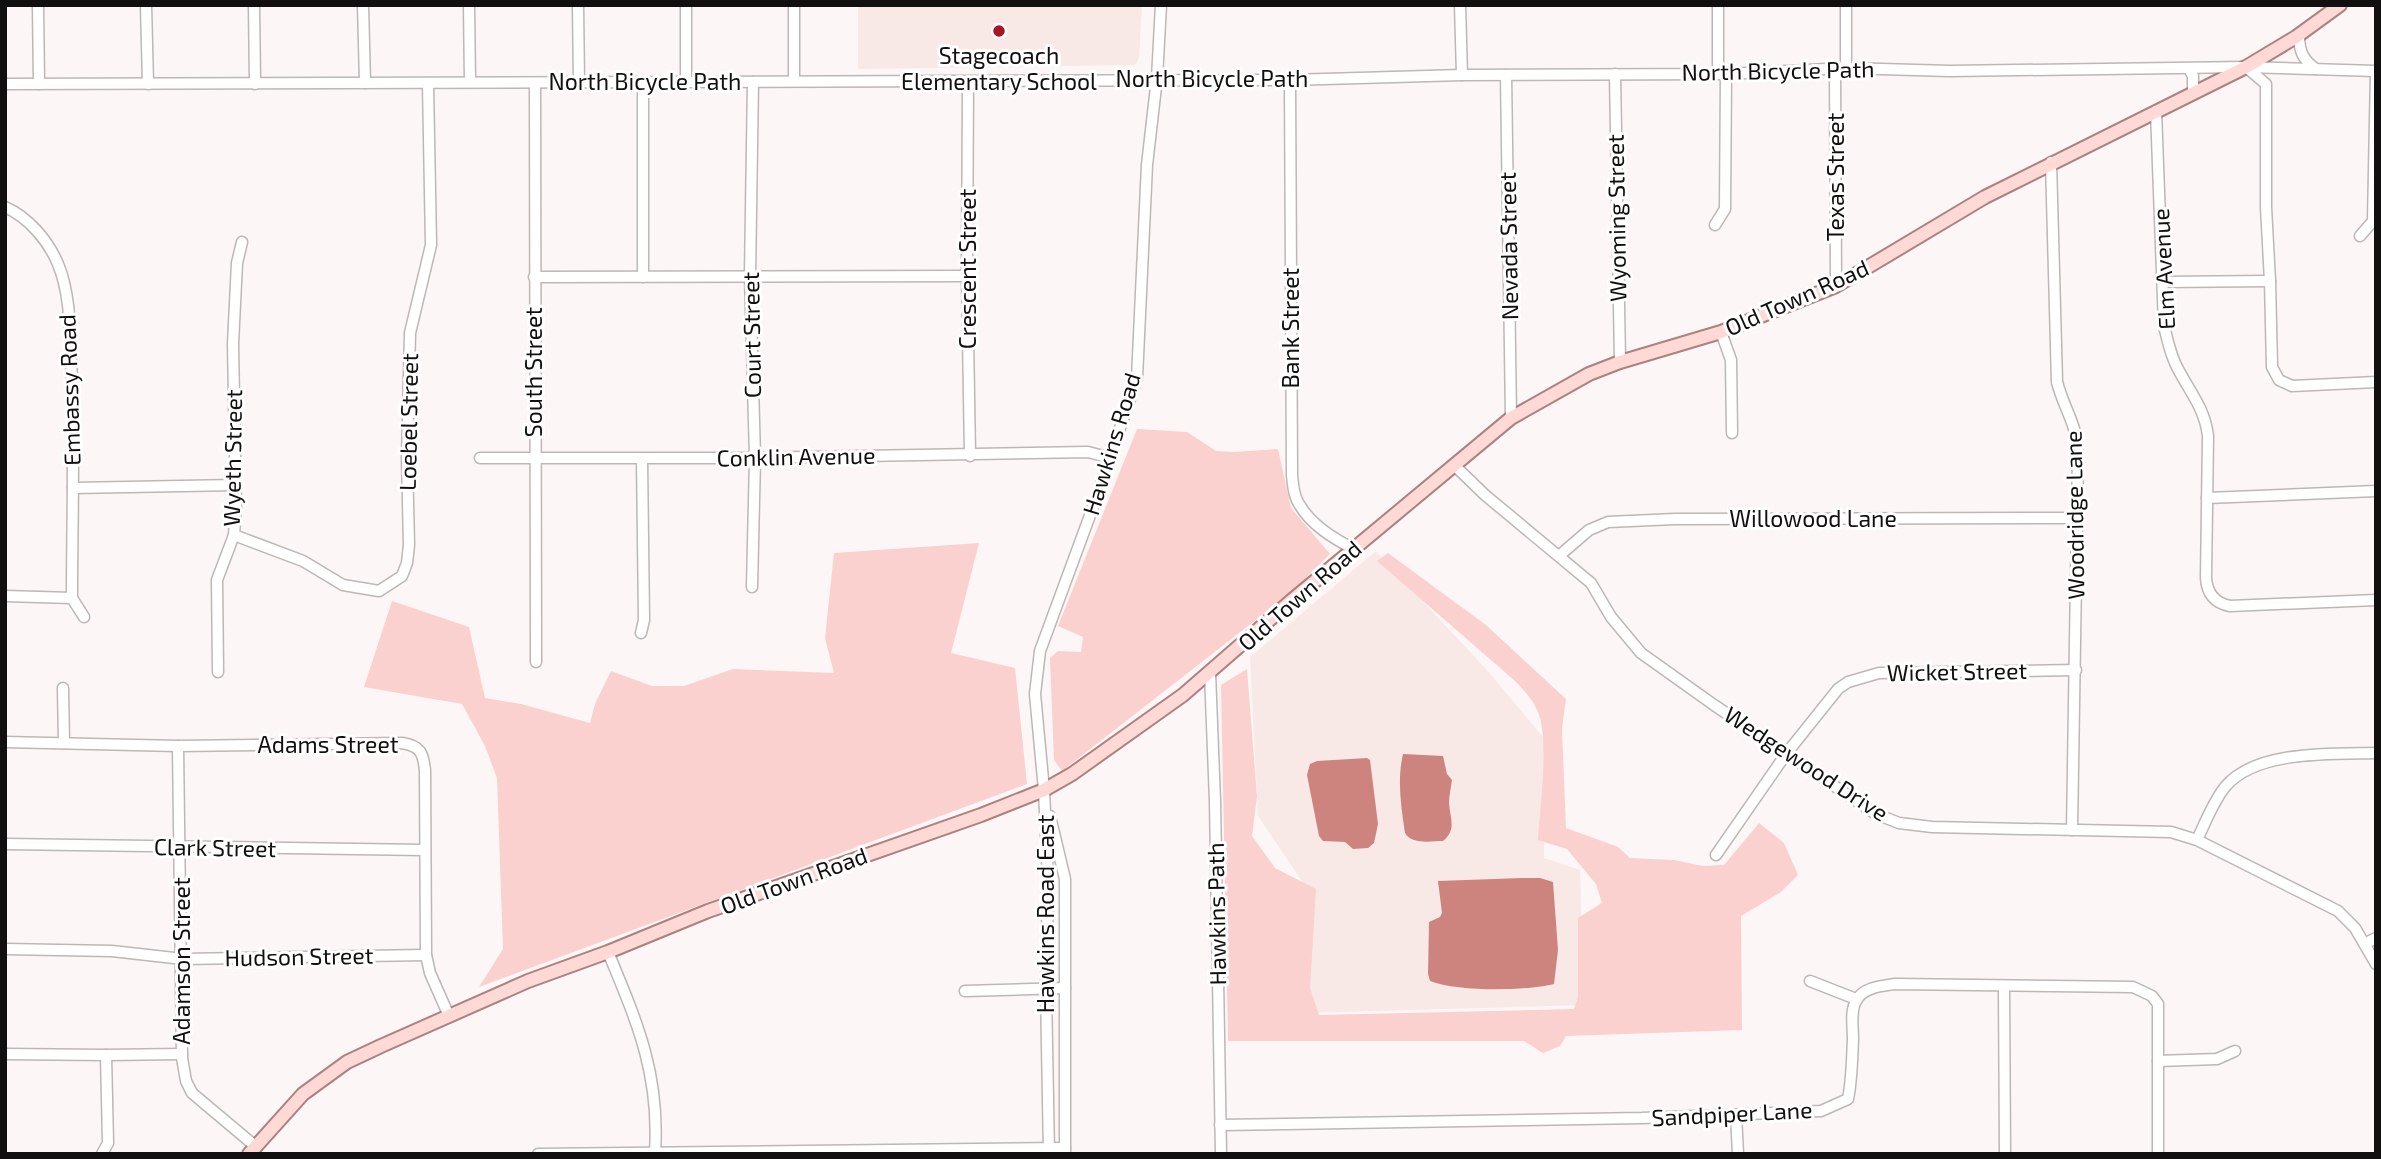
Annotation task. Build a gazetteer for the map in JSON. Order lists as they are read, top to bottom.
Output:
{
  "streets": {
    "main road": ["Old Town Road"],
    "street": [
      "North Bicycle Path",
      "Texas Street",
      "Wyoming Street",
      "Nevada Street",
      "Crescent Street",
      "Elm Avenue",
      "Bank Street",
      "Court Street",
      "South Street",
      "Embassy Road",
      "Loebel Street",
      "Hawkins Road",
      "Conklin Avenue",
      "Wyeth Street",
      "Woodridge Lane",
      "Willowood Lane",
      "Wicket Street",
      "Adams Street",
      "Wedgewood Drive",
      "Clark Street",
      "Hawkins Road East",
      "Hawkins Path",
      "Hudson Street",
      "Adamson Street",
      "Sandpiper Lane"
    ]
  },
  "crossings": [
    ["North Bicycle Path", "Texas Street"],
    ["North Bicycle Path", "Wyoming Street"],
    ["North Bicycle Path", "Nevada Street"],
    ["North Bicycle Path", "Crescent Street"],
    ["North Bicycle Path", "Old Town Road"],
    ["North Bicycle Path", "Bank Street"],
    ["North Bicycle Path", "Court Street"],
    ["North Bicycle Path", "South Street"],
    ["North Bicycle Path", "Loebel Street"],
    ["North Bicycle Path", "Hawkins Road"],
    ["Texas Street", "Old Town Road"],
    ["Wyoming Street", "Old Town Road"],
    ["Nevada Street", "Old Town Road"],
    ["Crescent Street", "Conklin Avenue"],
    ["Elm Avenue", "Old Town Road"],
    ["Old Town Road", "Bank Street"],
    ["Old Town Road", "Hawkins Road"],
    ["Old Town Road", "Woodridge Lane"],
    ["Old Town Road", "Adams Street"],
    ["Old Town Road", "Wedgewood Drive"],
    ["Old Town Road", "Hawkins Road East"],
    ["Old Town Road", "Hawkins Path"],
    ["Old Town Road", "Adamson Street"],
    ["Court Street", "Conklin Avenue"],
    ["South Street", "Conklin Avenue"],
    ["Loebel Street", "Wyeth Street"],
    ["Hawkins Road", "Conklin Avenue"],
    ["Hawkins Road", "Hawkins Road East"],
    ["Woodridge Lane", "Willowood Lane"],
    ["Woodridge Lane", "Wicket Street"],
    ["Woodridge Lane", "Wedgewood Drive"],
    ["Willowood Lane", "Wedgewood Drive"],
    ["Wicket Street", "Wedgewood Drive"],
    ["Adams Street", "Clark Street"],
    ["Adams Street", "Hudson Street"],
    ["Adams Street", "Adamson Street"],
    ["Clark Street", "Adamson Street"],
    ["Hawkins Path", "Sandpiper Lane"],
    ["Hudson Street", "Adamson Street"]
  ],
  "places": ["Stagecoach Elementary School"]
}
